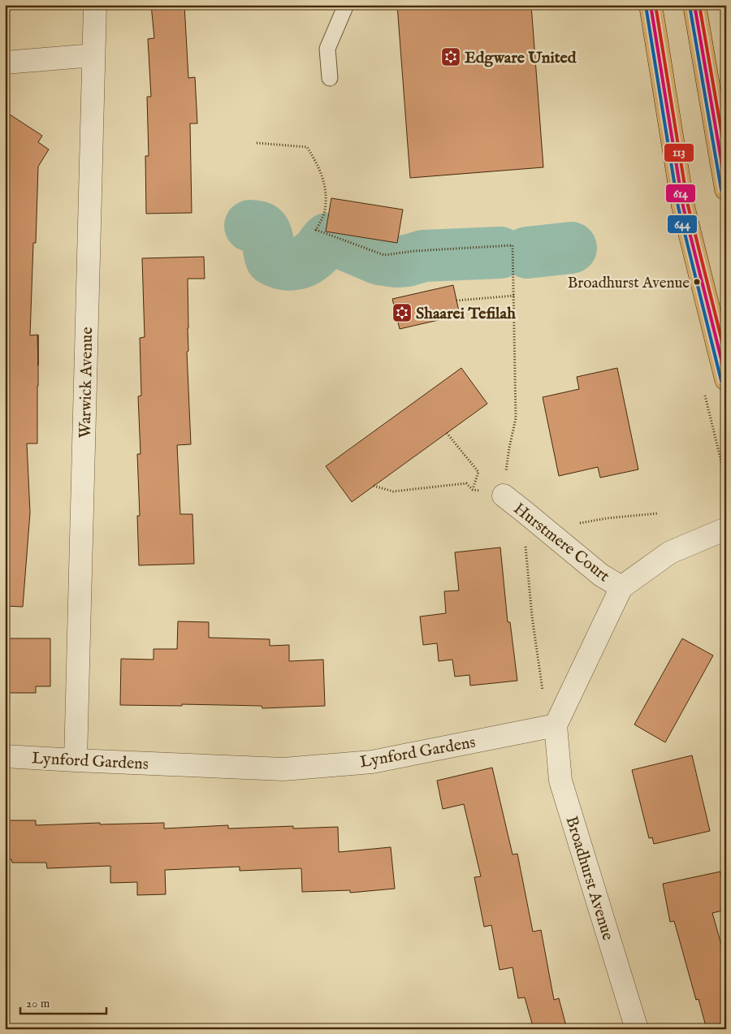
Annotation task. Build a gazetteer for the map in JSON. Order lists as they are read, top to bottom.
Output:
{
  "streets": {
    "street": [
      "Warwick Avenue",
      "Hurstmere Court",
      "Lynford Gardens",
      "Broadhurst Avenue"
    ]
  },
  "crossings": [
    ["Warwick Avenue", "Lynford Gardens"],
    ["Lynford Gardens", "Broadhurst Avenue"]
  ],
  "places": {
    "synagogue": ["Edgware United", "Shaarei Tefilah"],
    "other": ["Broadhurst Avenue"]
  },
  "lines": ["transit line 614", "transit line 113", "transit line 644"],
  "scale_bar": "20 m"
}
